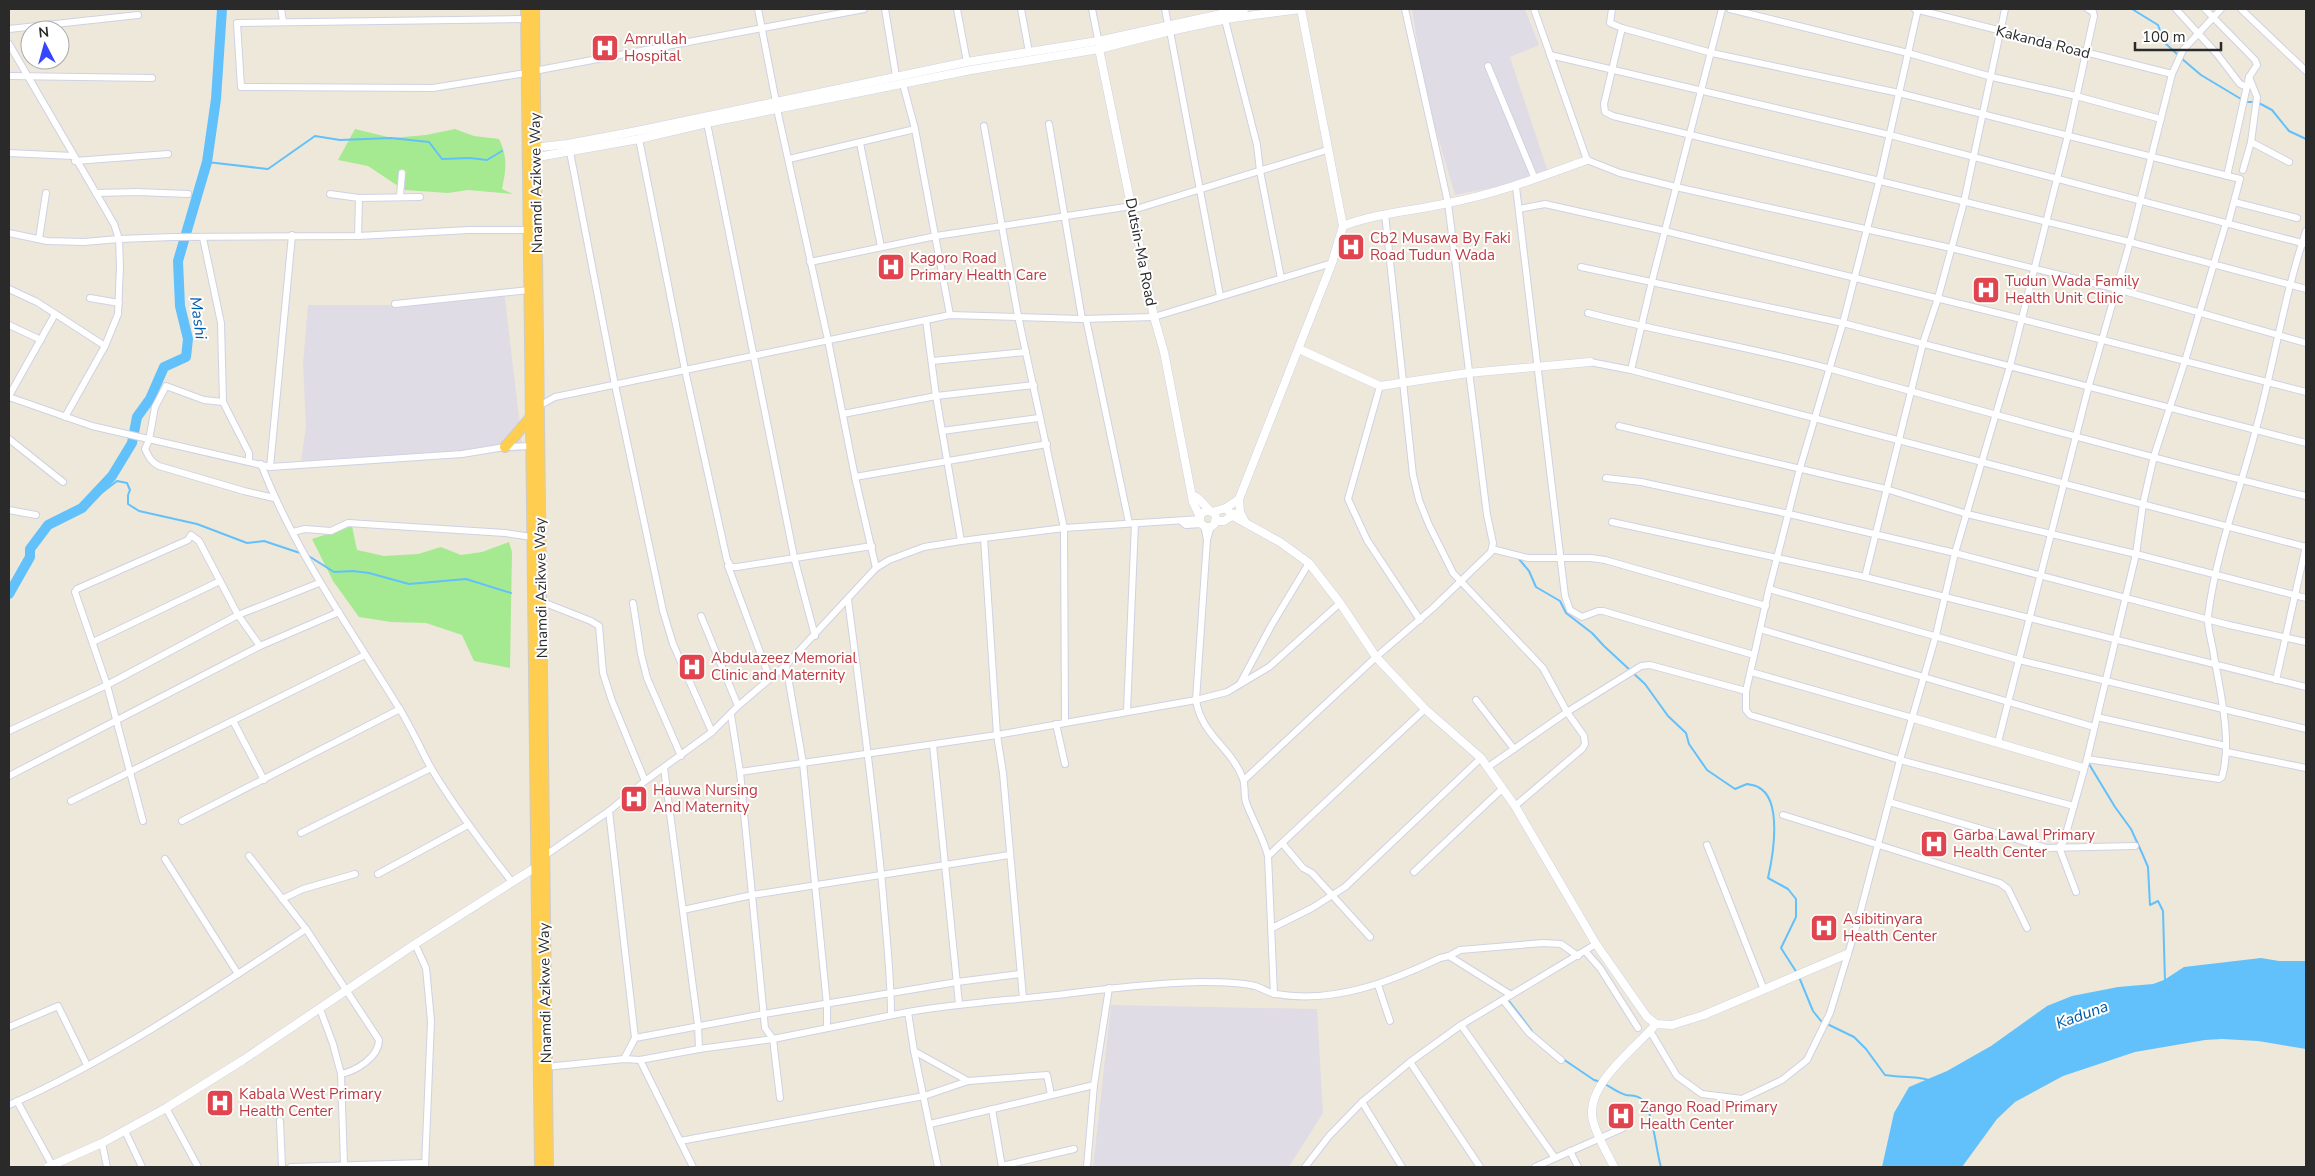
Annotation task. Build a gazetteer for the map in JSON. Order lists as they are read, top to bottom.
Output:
{
  "streets": {
    "highway": ["Nnamdi Azikwe Way"],
    "street": ["Kakanda Road", "Dutsin-Ma Road"]
  },
  "water": ["Mashi", "Kaduna"],
  "places": {
    "hospital": [
      "Amrullah Hospital",
      "Cb2 Musawa By Faki Road Tudun Wada",
      "Kagoro Road Primary Health Care",
      "Tudun Wada Family Health Unit Clinic",
      "Abdulazeez Memorial Clinic and Maternity",
      "Hauwa Nursing And Maternity",
      "Garba Lawal Primary Health Center",
      "Asibitinyara Health Center",
      "Kabala West Primary Health Center",
      "Zango Road Primary Health Center"
    ]
  },
  "scale_bar": "100 m",
  "north": "top"
}
